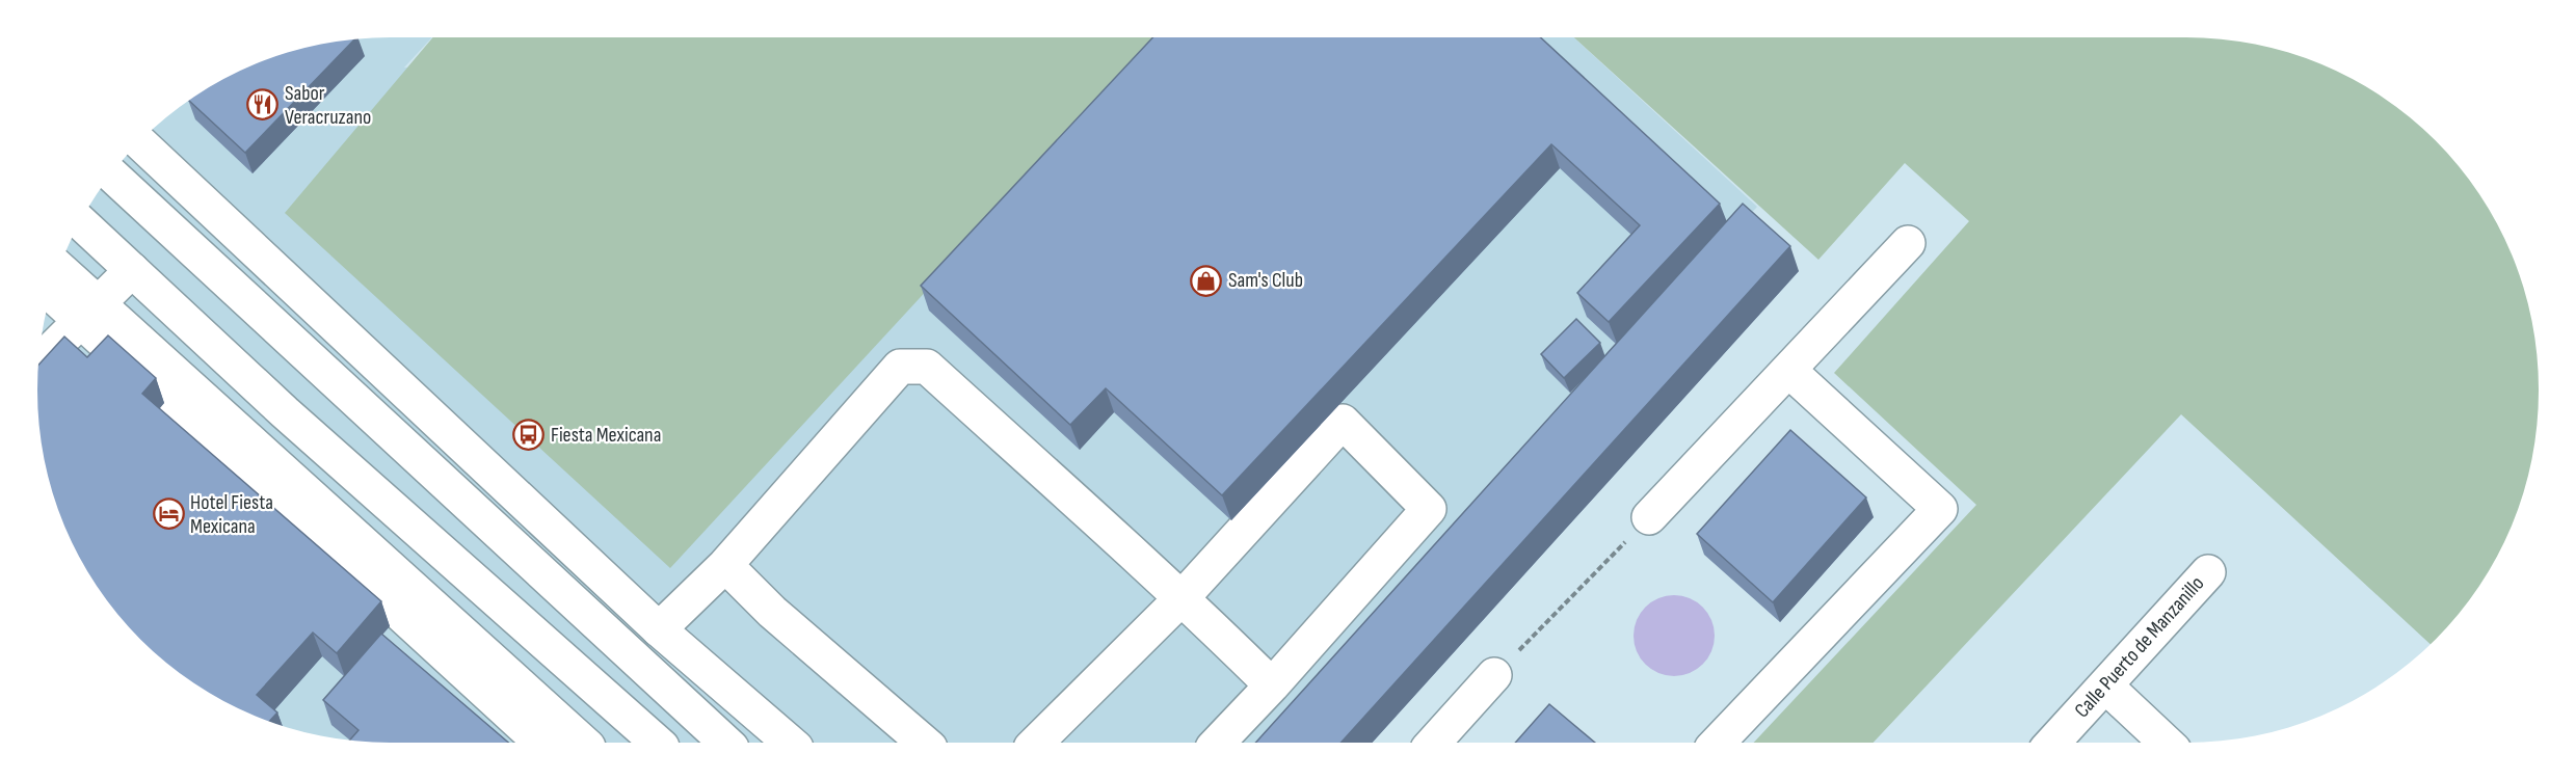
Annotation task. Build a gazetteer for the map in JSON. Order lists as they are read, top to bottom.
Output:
{
  "streets": {
    "main road": ["Calle Puerto de Manzanillo"]
  },
  "places": {
    "restaurant": ["Sabor Veracruzano"],
    "shop": ["Sam's Club"],
    "bus stop": ["Fiesta Mexicana"],
    "hotel": ["Hotel Fiesta Mexicana"]
  }
}
